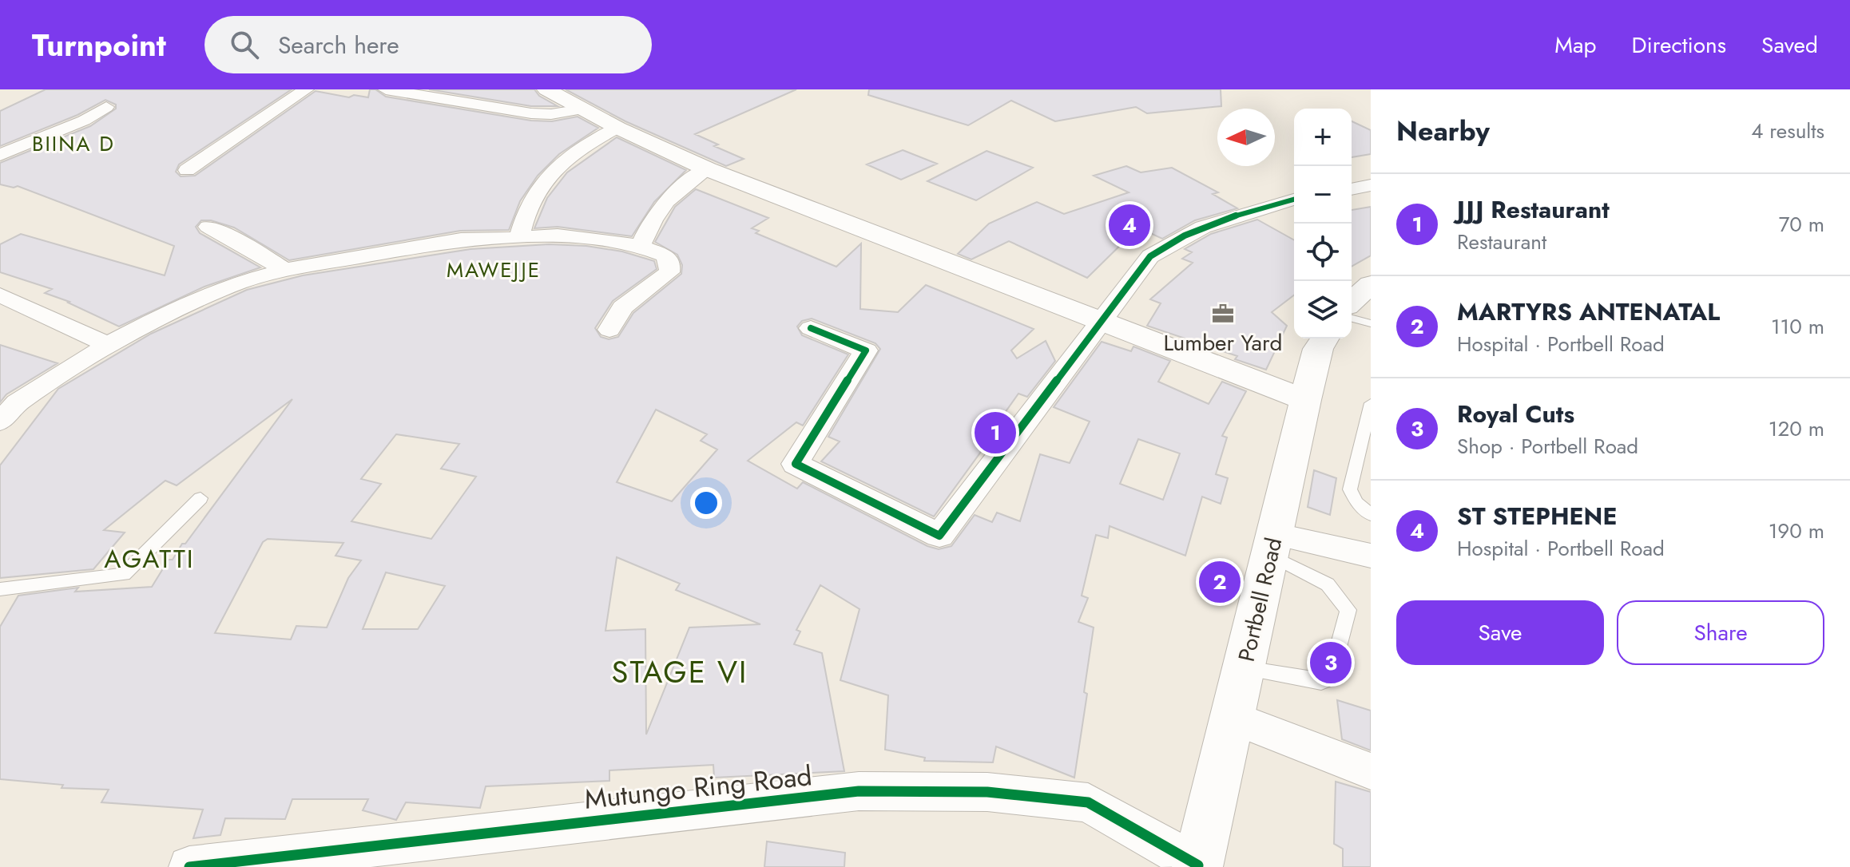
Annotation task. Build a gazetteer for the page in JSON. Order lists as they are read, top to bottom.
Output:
{
  "streets": {
    "main road": ["Portbell Road"],
    "street": ["Mutungo Ring Road"]
  },
  "crossings": [
    ["Portbell Road", "Mutungo Ring Road"]
  ],
  "districts": [
    "BIINA D",
    "MAWEJJE",
    "AGATTI",
    "STAGE VI"
  ],
  "places": {
    "office": ["Lumber Yard"]
  },
  "north": "left",
  "page": {
    "header": "Turnpoint",
    "search": "Search here",
    "nav": ["Map", "Directions", "Saved"],
    "heading": ["Nearby", "4 results"],
    "map_buttons": ["+", "−"],
    "list": [
      {
        "mark": "1",
        "name": "JJJ Restaurant",
        "note": "Restaurant",
        "value": "70 m"
      },
      {
        "mark": "2",
        "name": "MARTYRS ANTENATAL",
        "note": "Hospital · Portbell Road",
        "value": "110 m"
      },
      {
        "mark": "3",
        "name": "Royal Cuts",
        "note": "Shop · Portbell Road",
        "value": "120 m"
      },
      {
        "mark": "4",
        "name": "ST STEPHENE",
        "note": "Hospital · Portbell Road",
        "value": "190 m"
      }
    ],
    "pins": [
      "4",
      "1",
      "2",
      "3"
    ],
    "buttons": ["Save", "Share"]
  }
}
